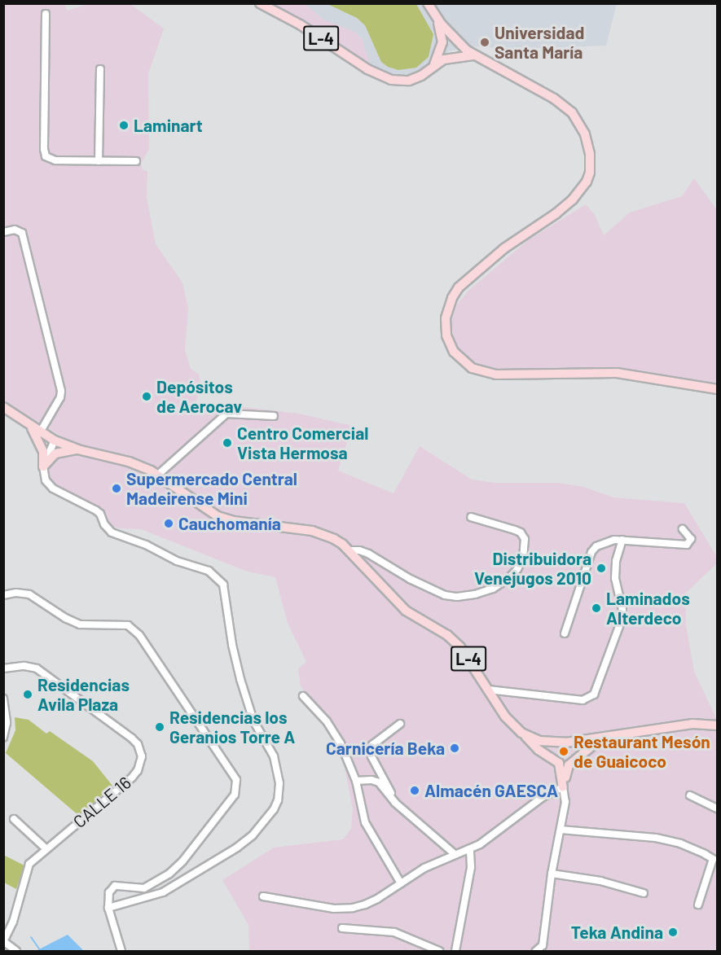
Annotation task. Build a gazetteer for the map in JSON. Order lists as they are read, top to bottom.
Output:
{
  "streets": {
    "main road": ["L-4"],
    "street": ["CALLE 16"]
  },
  "places": [
    "Universidad Santa María",
    "Laminart",
    "Depósitos de Aerocav",
    "Centro Comercial Vista Hermosa",
    "Supermercado Central Madeirense Mini",
    "Cauchomanía",
    "Distribuidora Venejugos 2010",
    "Laminados Alterdeco",
    "Residencias Avila Plaza",
    "Residencias los Geranios Torre A",
    "Carnicería Beka",
    "Restaurant Mesón de Guaicoco",
    "Almacén GAESCA",
    "Teka Andina"
  ]
}
